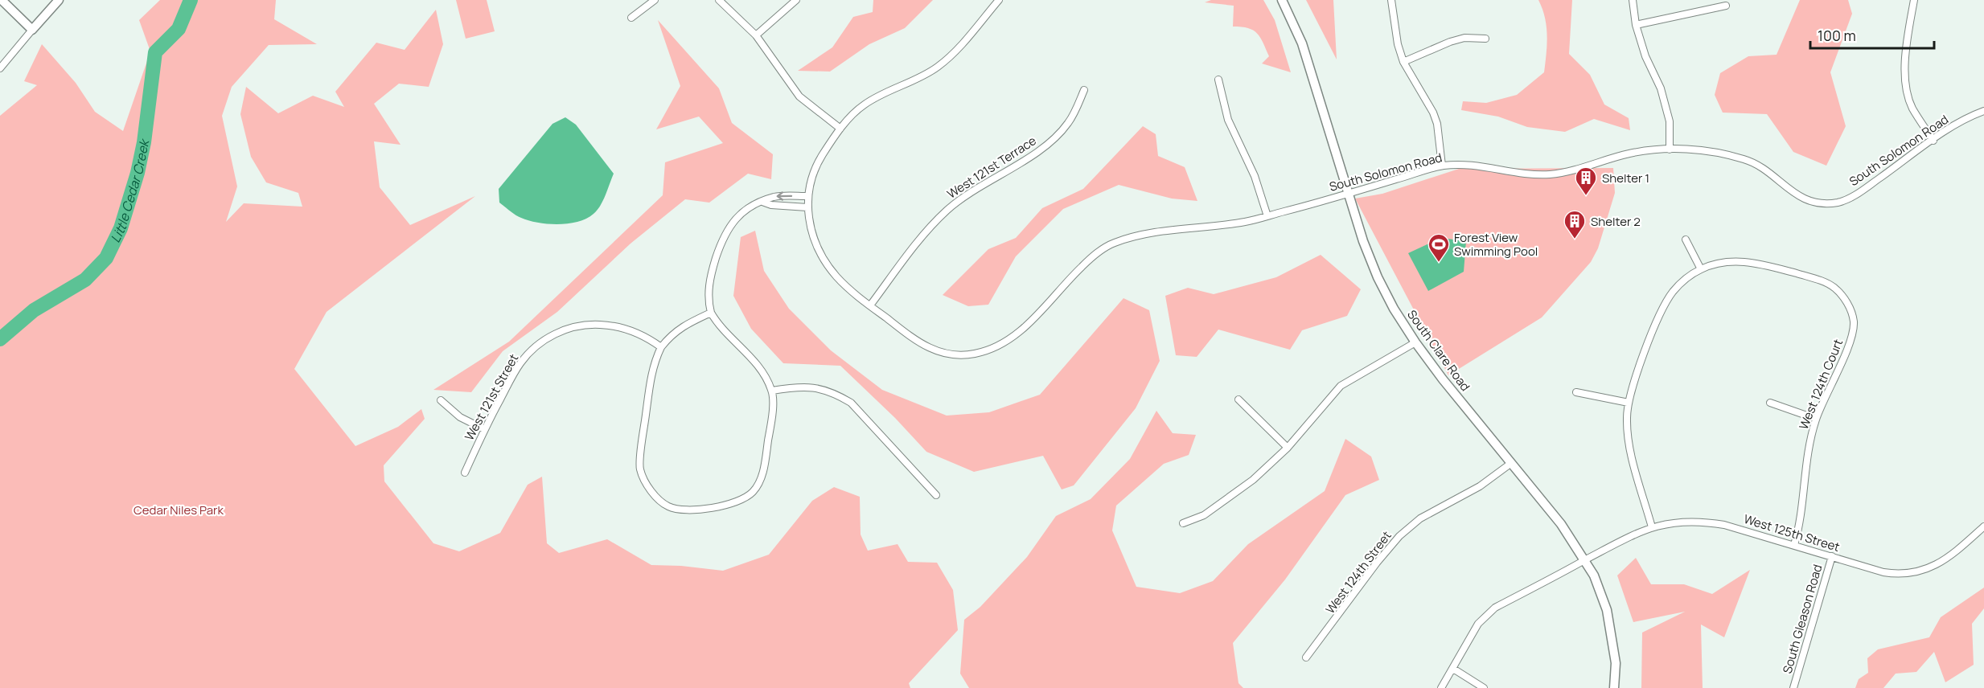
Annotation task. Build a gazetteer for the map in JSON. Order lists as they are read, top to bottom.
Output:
{
  "streets": {
    "street": [
      "South Solomon Road",
      "West 121st Terrace",
      "South Clare Road",
      "West 124th Court",
      "West 121st Street",
      "West 125th Street",
      "West 124th Street",
      "South Gleason Road"
    ]
  },
  "crossings": [
    ["South Solomon Road", "West 121st Terrace"],
    ["South Solomon Road", "South Clare Road"],
    ["South Clare Road", "West 125th Street"],
    ["South Clare Road", "West 124th Street"],
    ["West 124th Court", "West 125th Street"],
    ["West 125th Street", "South Gleason Road"]
  ],
  "water": ["Little Cedar Creek"],
  "parks": ["Cedar Niles Park"],
  "places": {
    "building": ["Shelter 1", "Shelter 2"],
    "sports": ["Forest View Swimming Pool"]
  },
  "scale_bar": "100 m"
}
